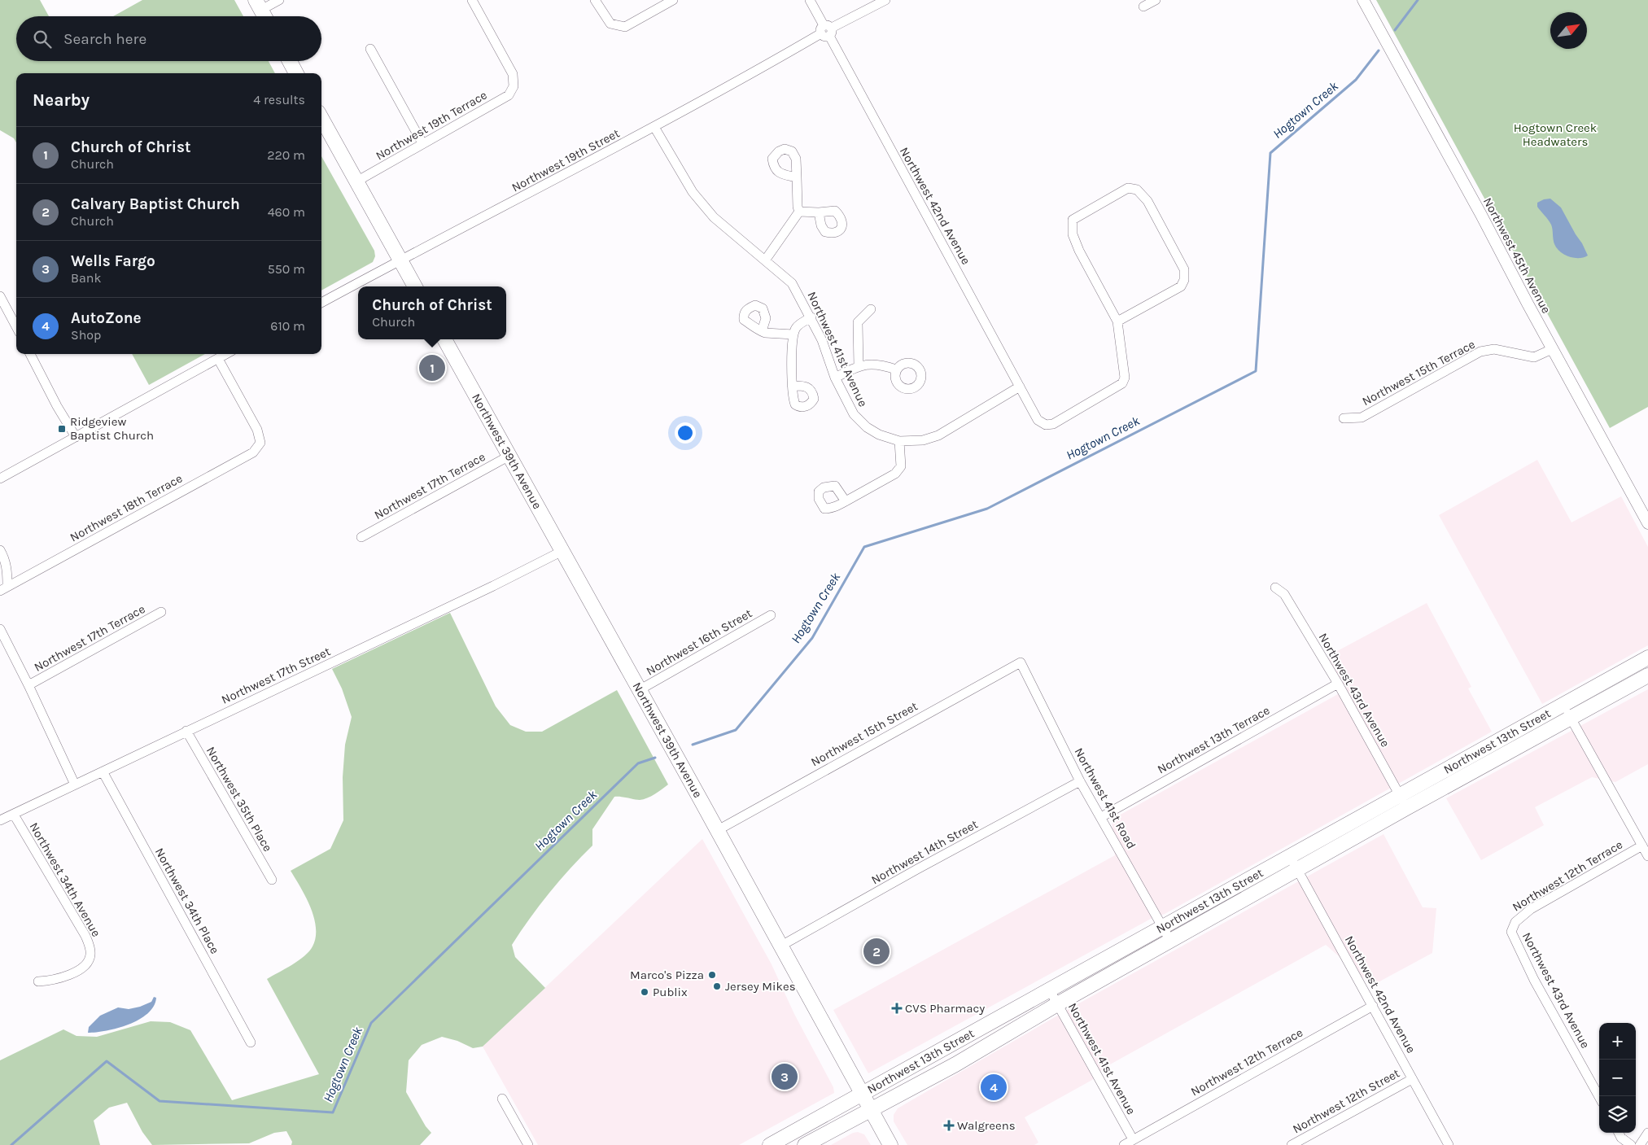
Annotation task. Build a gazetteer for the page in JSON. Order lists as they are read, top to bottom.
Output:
{
  "streets": {
    "main road": ["Northwest 39th Avenue", "Northwest 13th Street"],
    "street": [
      "Northwest 19th Terrace",
      "Northwest 19th Street",
      "Northwest 42nd Avenue",
      "Northwest 45th Avenue",
      "Northwest 41st Avenue",
      "Northwest 15th Terrace",
      "Northwest 17th Terrace",
      "Northwest 18th Terrace",
      "Northwest 16th Street",
      "Northwest 17th Street",
      "Northwest 43rd Avenue",
      "Northwest 15th Street",
      "Northwest 13th Terrace",
      "Northwest 41st Road",
      "Northwest 35th Place",
      "Northwest 14th Street",
      "Northwest 12th Terrace",
      "Northwest 34th Avenue",
      "Northwest 34th Place",
      "Northwest 12th Street"
    ]
  },
  "crossings": [
    ["Northwest 19th Street", "Northwest 42nd Avenue"],
    ["Northwest 19th Street", "Northwest 41st Avenue"],
    ["Northwest 42nd Avenue", "Northwest 41st Avenue"],
    ["Northwest 42nd Avenue", "Northwest 13th Street"],
    ["Northwest 42nd Avenue", "Northwest 12th Terrace"],
    ["Northwest 42nd Avenue", "Northwest 12th Street"],
    ["Northwest 45th Avenue", "Northwest 15th Terrace"],
    ["Northwest 41st Avenue", "Northwest 13th Street"],
    ["Northwest 41st Avenue", "Northwest 12th Terrace"],
    ["Northwest 39th Avenue", "Northwest 17th Terrace"],
    ["Northwest 39th Avenue", "Northwest 16th Street"],
    ["Northwest 39th Avenue", "Northwest 17th Street"],
    ["Northwest 39th Avenue", "Northwest 15th Street"],
    ["Northwest 39th Avenue", "Northwest 13th Street"],
    ["Northwest 39th Avenue", "Northwest 14th Street"],
    ["Northwest 17th Street", "Northwest 35th Place"],
    ["Northwest 17th Street", "Northwest 34th Avenue"],
    ["Northwest 17th Street", "Northwest 34th Place"],
    ["Northwest 43rd Avenue", "Northwest 13th Terrace"],
    ["Northwest 43rd Avenue", "Northwest 13th Street"],
    ["Northwest 43rd Avenue", "Northwest 12th Terrace"],
    ["Northwest 15th Street", "Northwest 41st Road"],
    ["Northwest 13th Terrace", "Northwest 41st Road"],
    ["Northwest 13th Street", "Northwest 41st Road"],
    ["Northwest 41st Road", "Northwest 14th Street"]
  ],
  "water": ["Hogtown Creek"],
  "parks": ["Hogtown Creek Headwaters"],
  "places": {
    "transit": ["Ridgeview Baptist Church"],
    "other": ["Marco's Pizza", "Jersey Mikes", "Publix"],
    "health": ["CVS Pharmacy", "Walgreens"]
  },
  "north": "top right",
  "page": {
    "search": "Search here",
    "heading": ["Nearby", "4 results"],
    "list": [
      {
        "mark": "1",
        "name": "Church of Christ",
        "note": "Church",
        "value": "220 m"
      },
      {
        "mark": "2",
        "name": "Calvary Baptist Church",
        "note": "Church",
        "value": "460 m"
      },
      {
        "mark": "3",
        "name": "Wells Fargo",
        "note": "Bank",
        "value": "550 m"
      },
      {
        "mark": "4",
        "name": "AutoZone",
        "note": "Shop",
        "value": "610 m"
      }
    ],
    "popup": ["Church of Christ", "Church"],
    "pins": [
      "1",
      "2",
      "3",
      "4"
    ],
    "map_buttons": ["+", "−"]
  }
}
